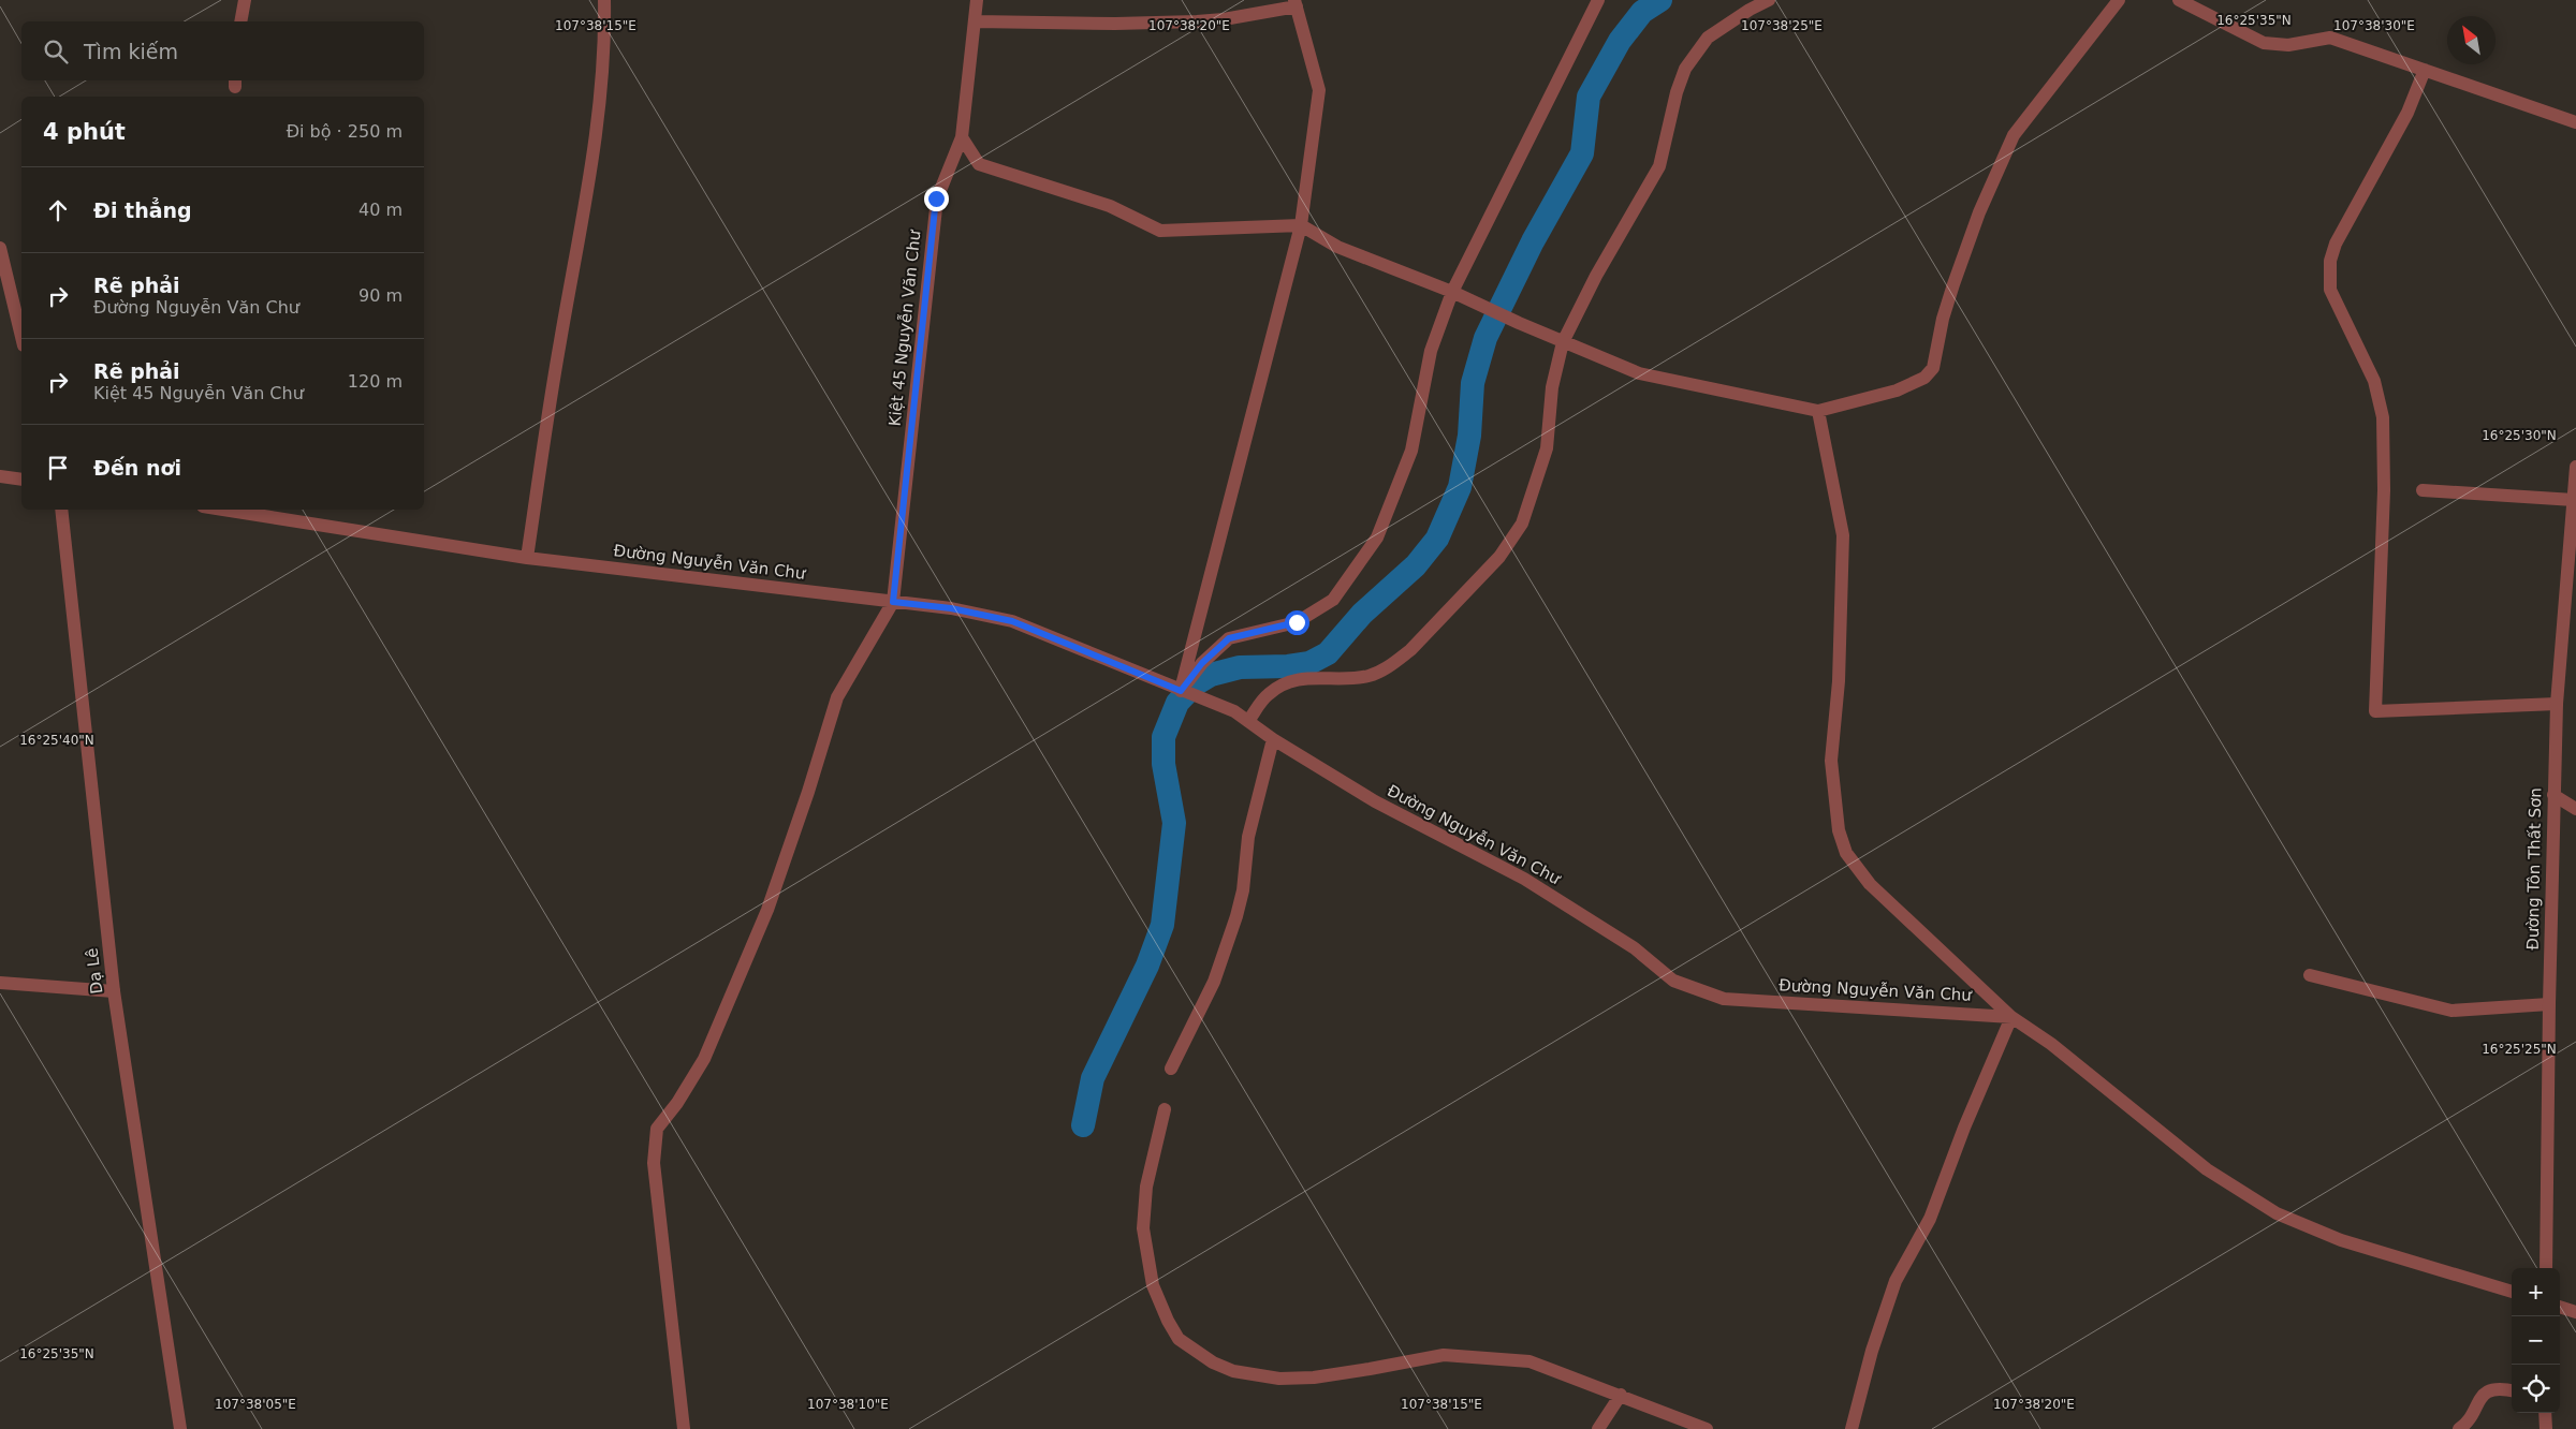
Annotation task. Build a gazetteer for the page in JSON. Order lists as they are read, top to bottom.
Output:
{
  "streets": {
    "street": [
      "Kiệt 45 Nguyễn Văn Chư",
      "Đường Nguyễn Văn Chư",
      "Đường Tôn Thất Sơn",
      "Dạ Lê"
    ]
  },
  "crossings": [
    ["Kiệt 45 Nguyễn Văn Chư", "Đường Nguyễn Văn Chư"]
  ],
  "north": "top left",
  "page": {
    "search": "Tìm kiếm",
    "heading": ["4 phút", "Đi bộ · 250 m"],
    "list": [
      ["Đi thẳng", "40 m"],
      ["Rẽ phải", "Đường Nguyễn Văn Chư", "90 m"],
      ["Rẽ phải", "Kiệt 45 Nguyễn Văn Chư", "120 m"],
      "Đến nơi"
    ],
    "map_buttons": ["+", "−"]
  },
  "coordinates": [
    "16°25'35\"N",
    "107°38'20\"E",
    "107°38'15\"E",
    "107°38'25\"E",
    "107°38'30\"E",
    "16°25'30\"N",
    "16°25'40\"N",
    "16°25'25\"N",
    "107°38'05\"E",
    "107°38'10\"E"
  ]
}
